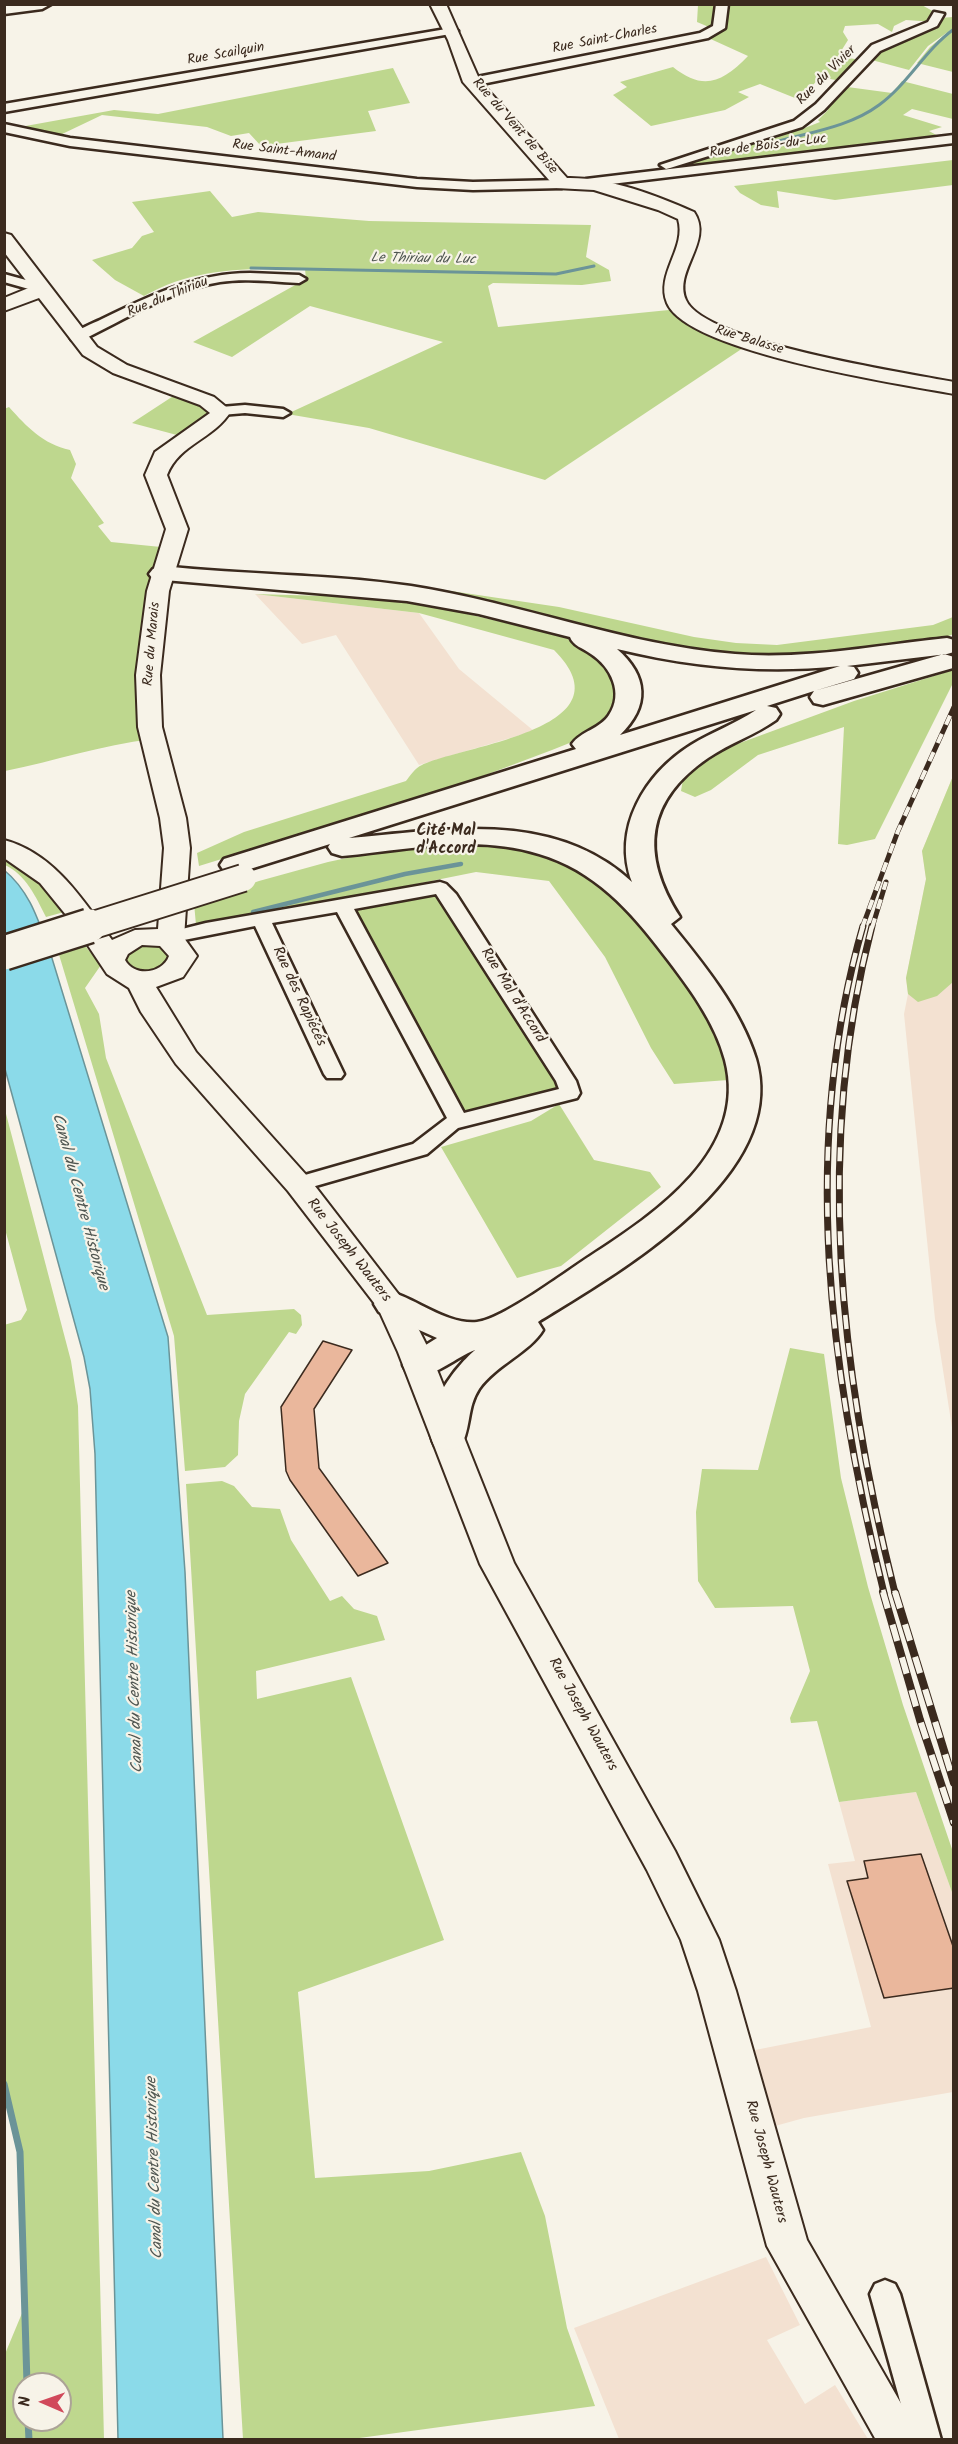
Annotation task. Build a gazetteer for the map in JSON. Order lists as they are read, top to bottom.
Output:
{
  "streets": {
    "street": [
      "Rue Saint-Charles",
      "Rue Scailquin",
      "Rue du Vivier",
      "Rue du Vent de Bise",
      "Rue de Bois-du-Luc",
      "Rue Saint-Amand",
      "Rue du Thiriau",
      "Rue Balasse",
      "Rue du Marais",
      "Rue Mal d'Accord",
      "Rue des Rapiécés",
      "Rue Joseph Wauters"
    ]
  },
  "crossings": [
    ["Rue Saint-Charles", "Rue du Vent de Bise"],
    ["Rue Scailquin", "Rue du Vent de Bise"],
    ["Rue du Vivier", "Rue de Bois-du-Luc"],
    ["Rue du Vent de Bise", "Rue Saint-Amand"],
    ["Rue de Bois-du-Luc", "Rue Balasse"],
    ["Rue du Marais", "Rue Mal d'Accord"],
    ["Rue Mal d'Accord", "Rue des Rapiécés"],
    ["Rue Mal d'Accord", "Rue Joseph Wauters"]
  ],
  "districts": ["Cité Mal d'Accord"],
  "water": ["Le Thiriau du Luc", "Canal du Centre Historique"],
  "north": "left"
}
